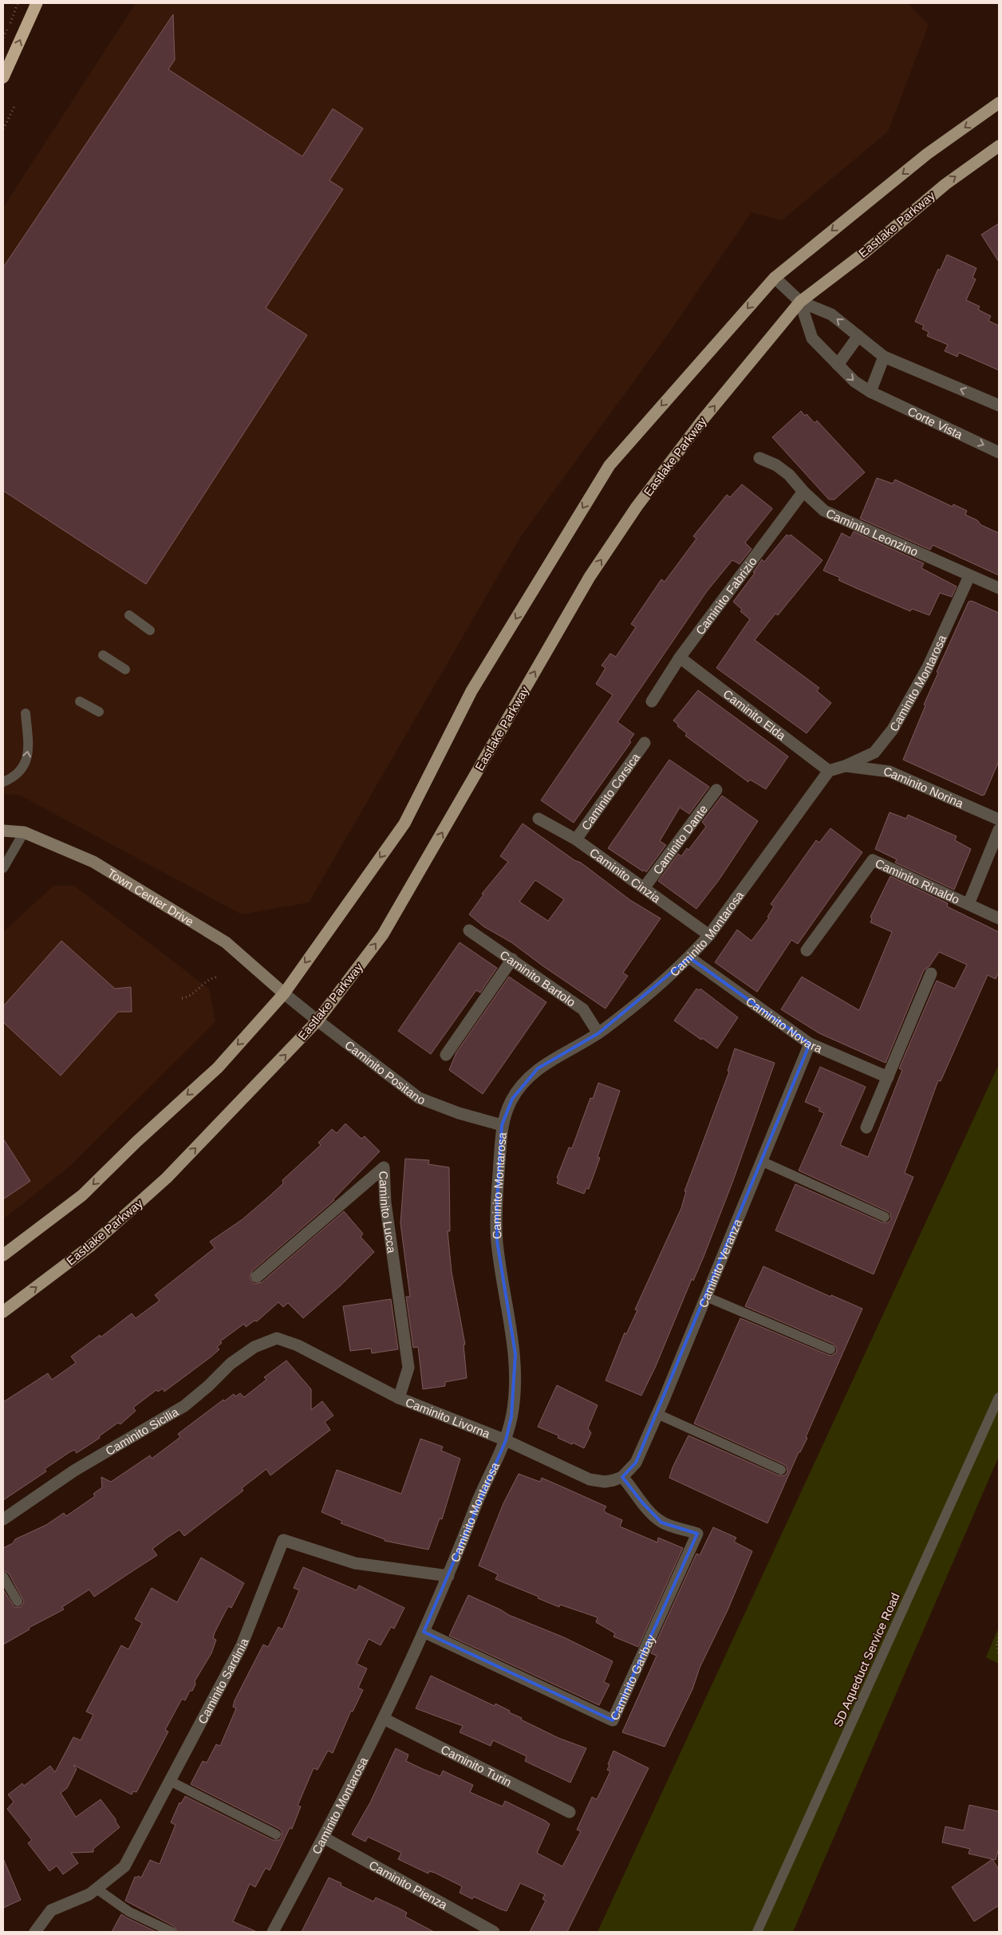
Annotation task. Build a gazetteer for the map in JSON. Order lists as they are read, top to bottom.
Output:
{
  "streets": {
    "main road": ["Eastlake Parkway"],
    "street": [
      "Corte Vista",
      "Caminito Leonzino",
      "Caminito Fabrizio",
      "Caminito Montarosa",
      "Caminito Elda",
      "Caminito Norina",
      "Caminito Corsica",
      "Caminito Dante",
      "Caminito Cinzia",
      "Caminito Rinaldo",
      "Town Center Drive",
      "Caminito Bartolo",
      "Caminito Novara",
      "Caminito Positano",
      "Caminito Lucca",
      "Caminito Veranza",
      "Caminito Livorna",
      "Caminito Sicilia",
      "Caminito Garibay",
      "Caminito Sardinia",
      "Caminito Turin",
      "Caminito Pienza"
    ],
    "lane": ["SD Aqueduct Service Road"]
  },
  "crossings": [
    ["Eastlake Parkway", "Corte Vista"],
    ["Eastlake Parkway", "Caminito Positano"],
    ["Caminito Leonzino", "Caminito Fabrizio"],
    ["Caminito Leonzino", "Caminito Montarosa"],
    ["Caminito Fabrizio", "Caminito Elda"],
    ["Caminito Montarosa", "Caminito Elda"],
    ["Caminito Montarosa", "Caminito Norina"],
    ["Caminito Montarosa", "Caminito Cinzia"],
    ["Caminito Montarosa", "Caminito Bartolo"],
    ["Caminito Montarosa", "Caminito Novara"],
    ["Caminito Montarosa", "Caminito Positano"],
    ["Caminito Montarosa", "Caminito Livorna"],
    ["Caminito Montarosa", "Caminito Garibay"],
    ["Caminito Montarosa", "Caminito Sardinia"],
    ["Caminito Montarosa", "Caminito Turin"],
    ["Caminito Montarosa", "Caminito Pienza"],
    ["Caminito Corsica", "Caminito Cinzia"],
    ["Caminito Dante", "Caminito Cinzia"],
    ["Town Center Drive", "Caminito Positano"],
    ["Caminito Novara", "Caminito Veranza"],
    ["Caminito Lucca", "Caminito Livorna"],
    ["Caminito Veranza", "Caminito Livorna"],
    ["Caminito Veranza", "Caminito Garibay"],
    ["Caminito Livorna", "Caminito Sicilia"],
    ["Caminito Livorna", "Caminito Garibay"]
  ]
}
